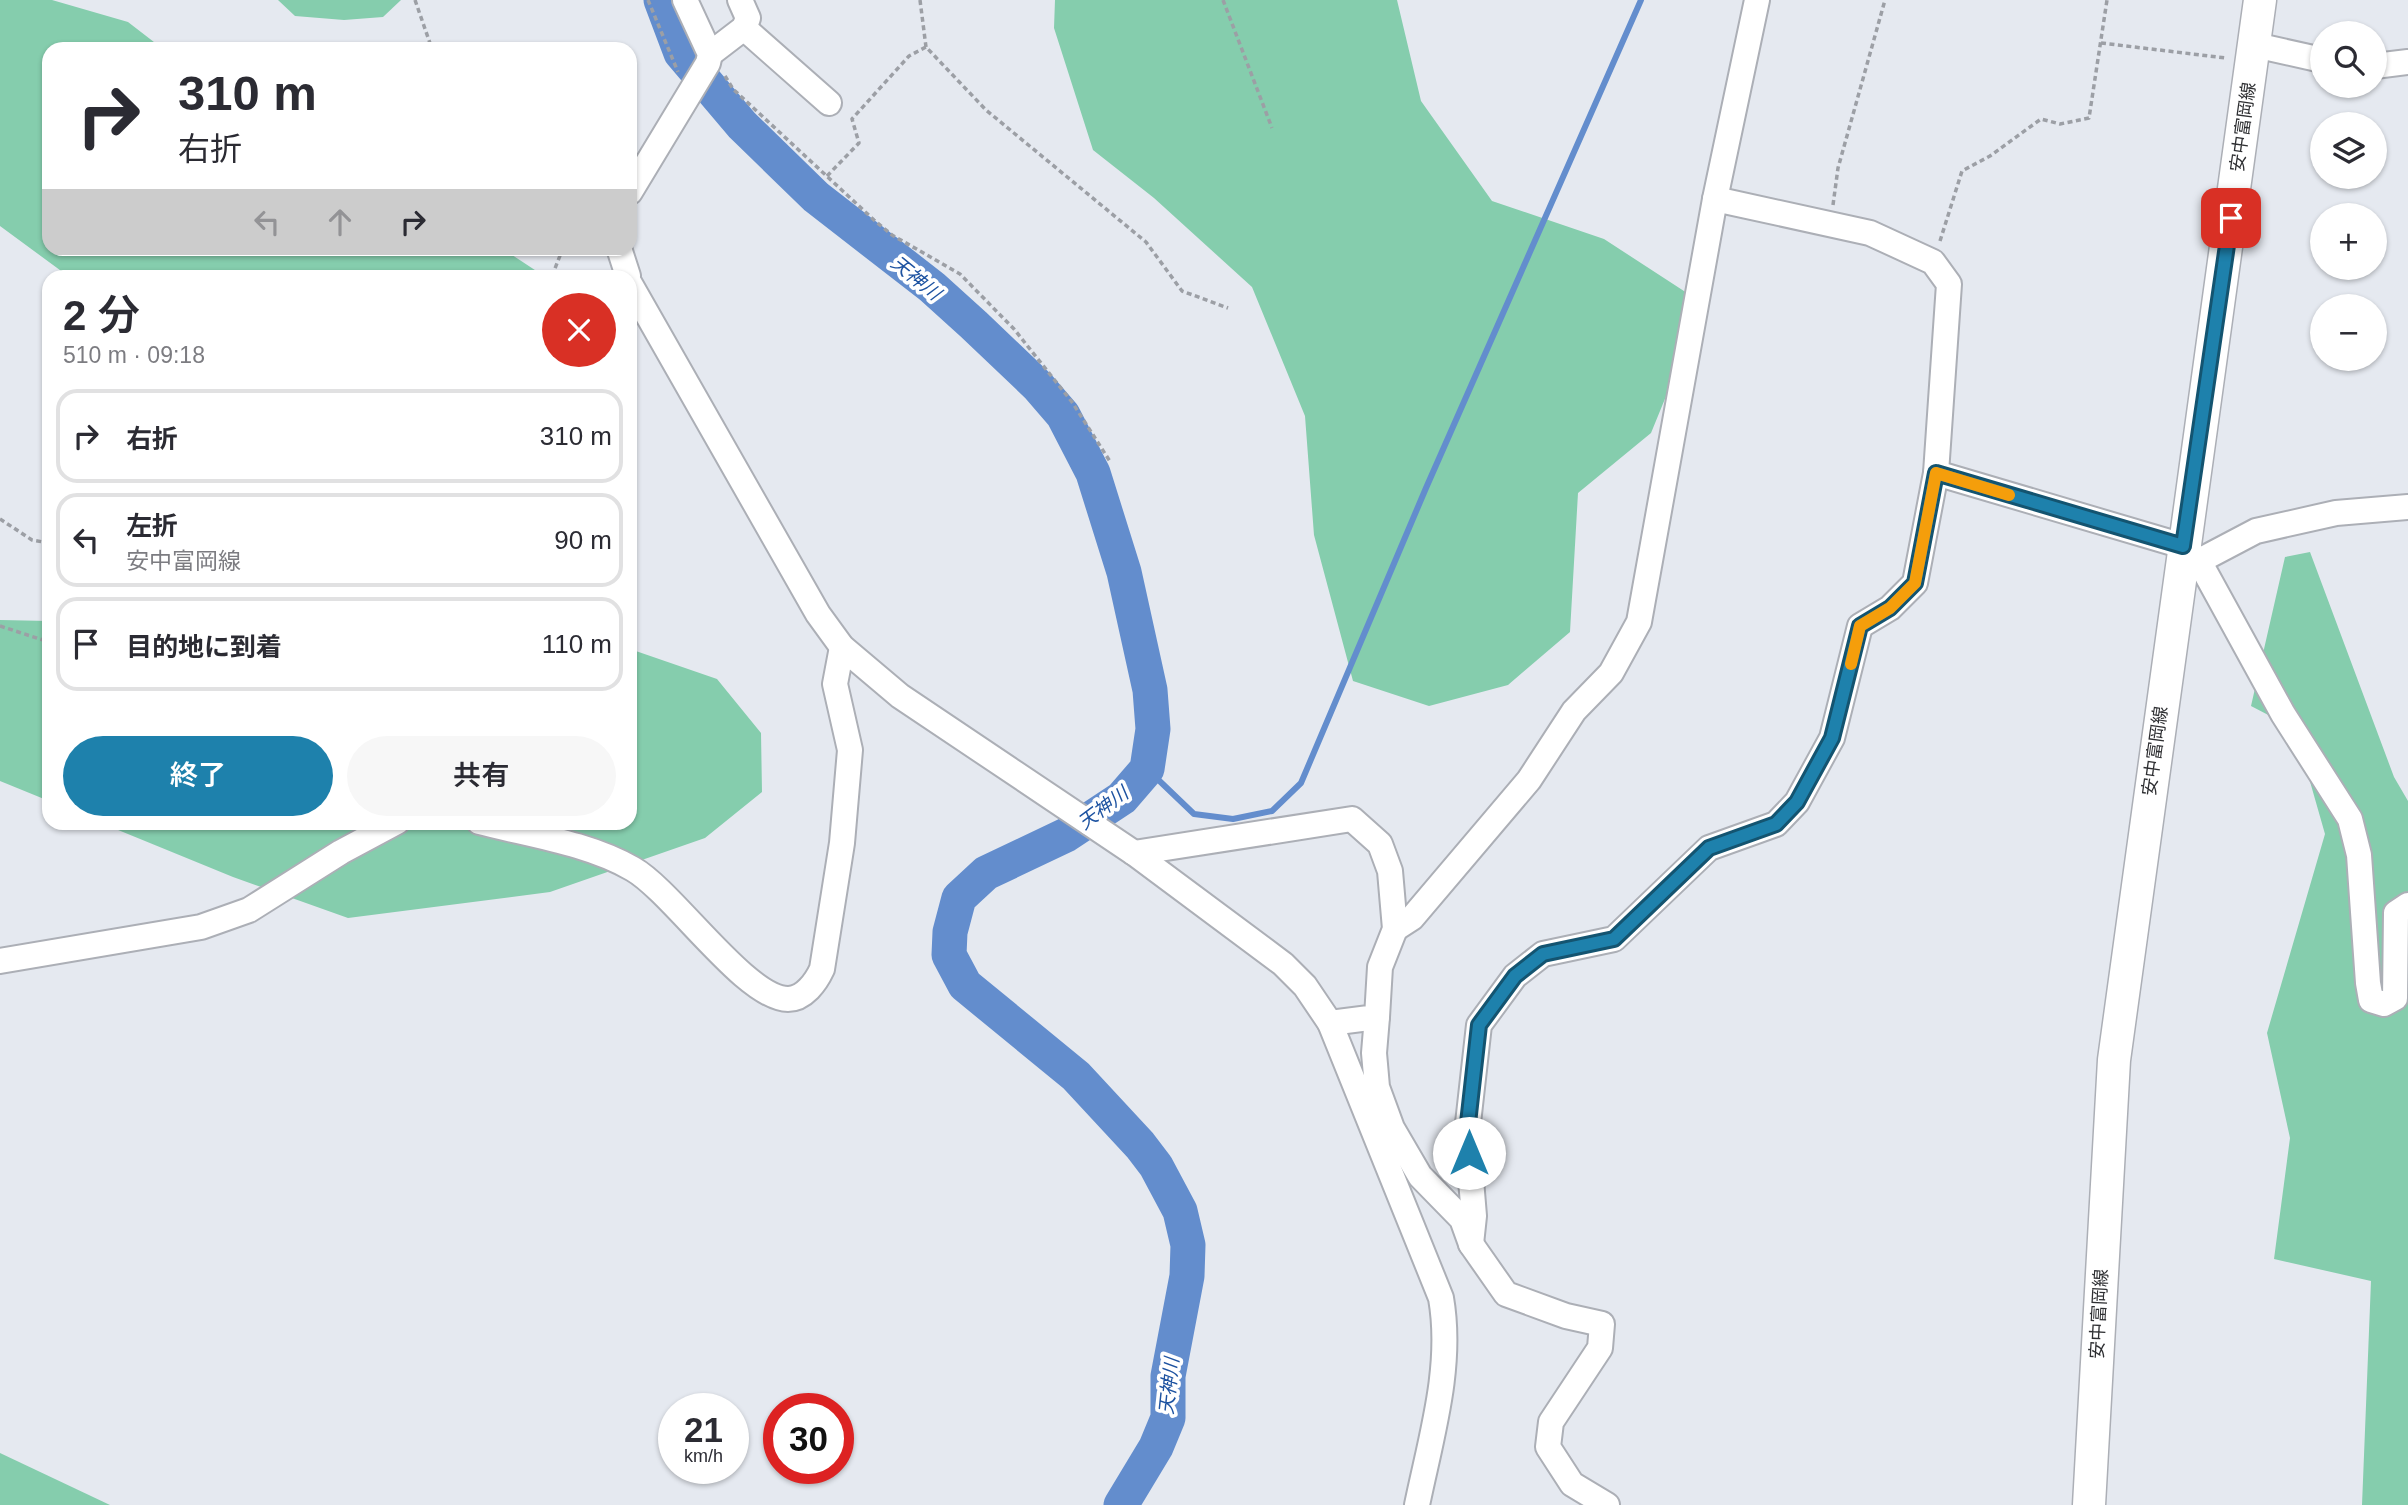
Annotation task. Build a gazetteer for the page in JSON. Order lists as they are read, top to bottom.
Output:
{
  "streets": {
    "main road": ["安中富岡線"]
  },
  "water": ["天神川"],
  "page": {
    "map_buttons": ["+", "−"],
    "turn": ["310 m", "右折"],
    "heading": ["2 分", "510 m · 09:18"],
    "list": [
      {
        "name": "右折",
        "value": "310 m"
      },
      {
        "name": "左折",
        "note": "安中富岡線",
        "value": "90 m"
      },
      {
        "name": "目的地に到着",
        "value": "110 m"
      }
    ],
    "buttons": ["終了", "共有"],
    "speed": "21 km/h",
    "limit": "30"
  }
}
